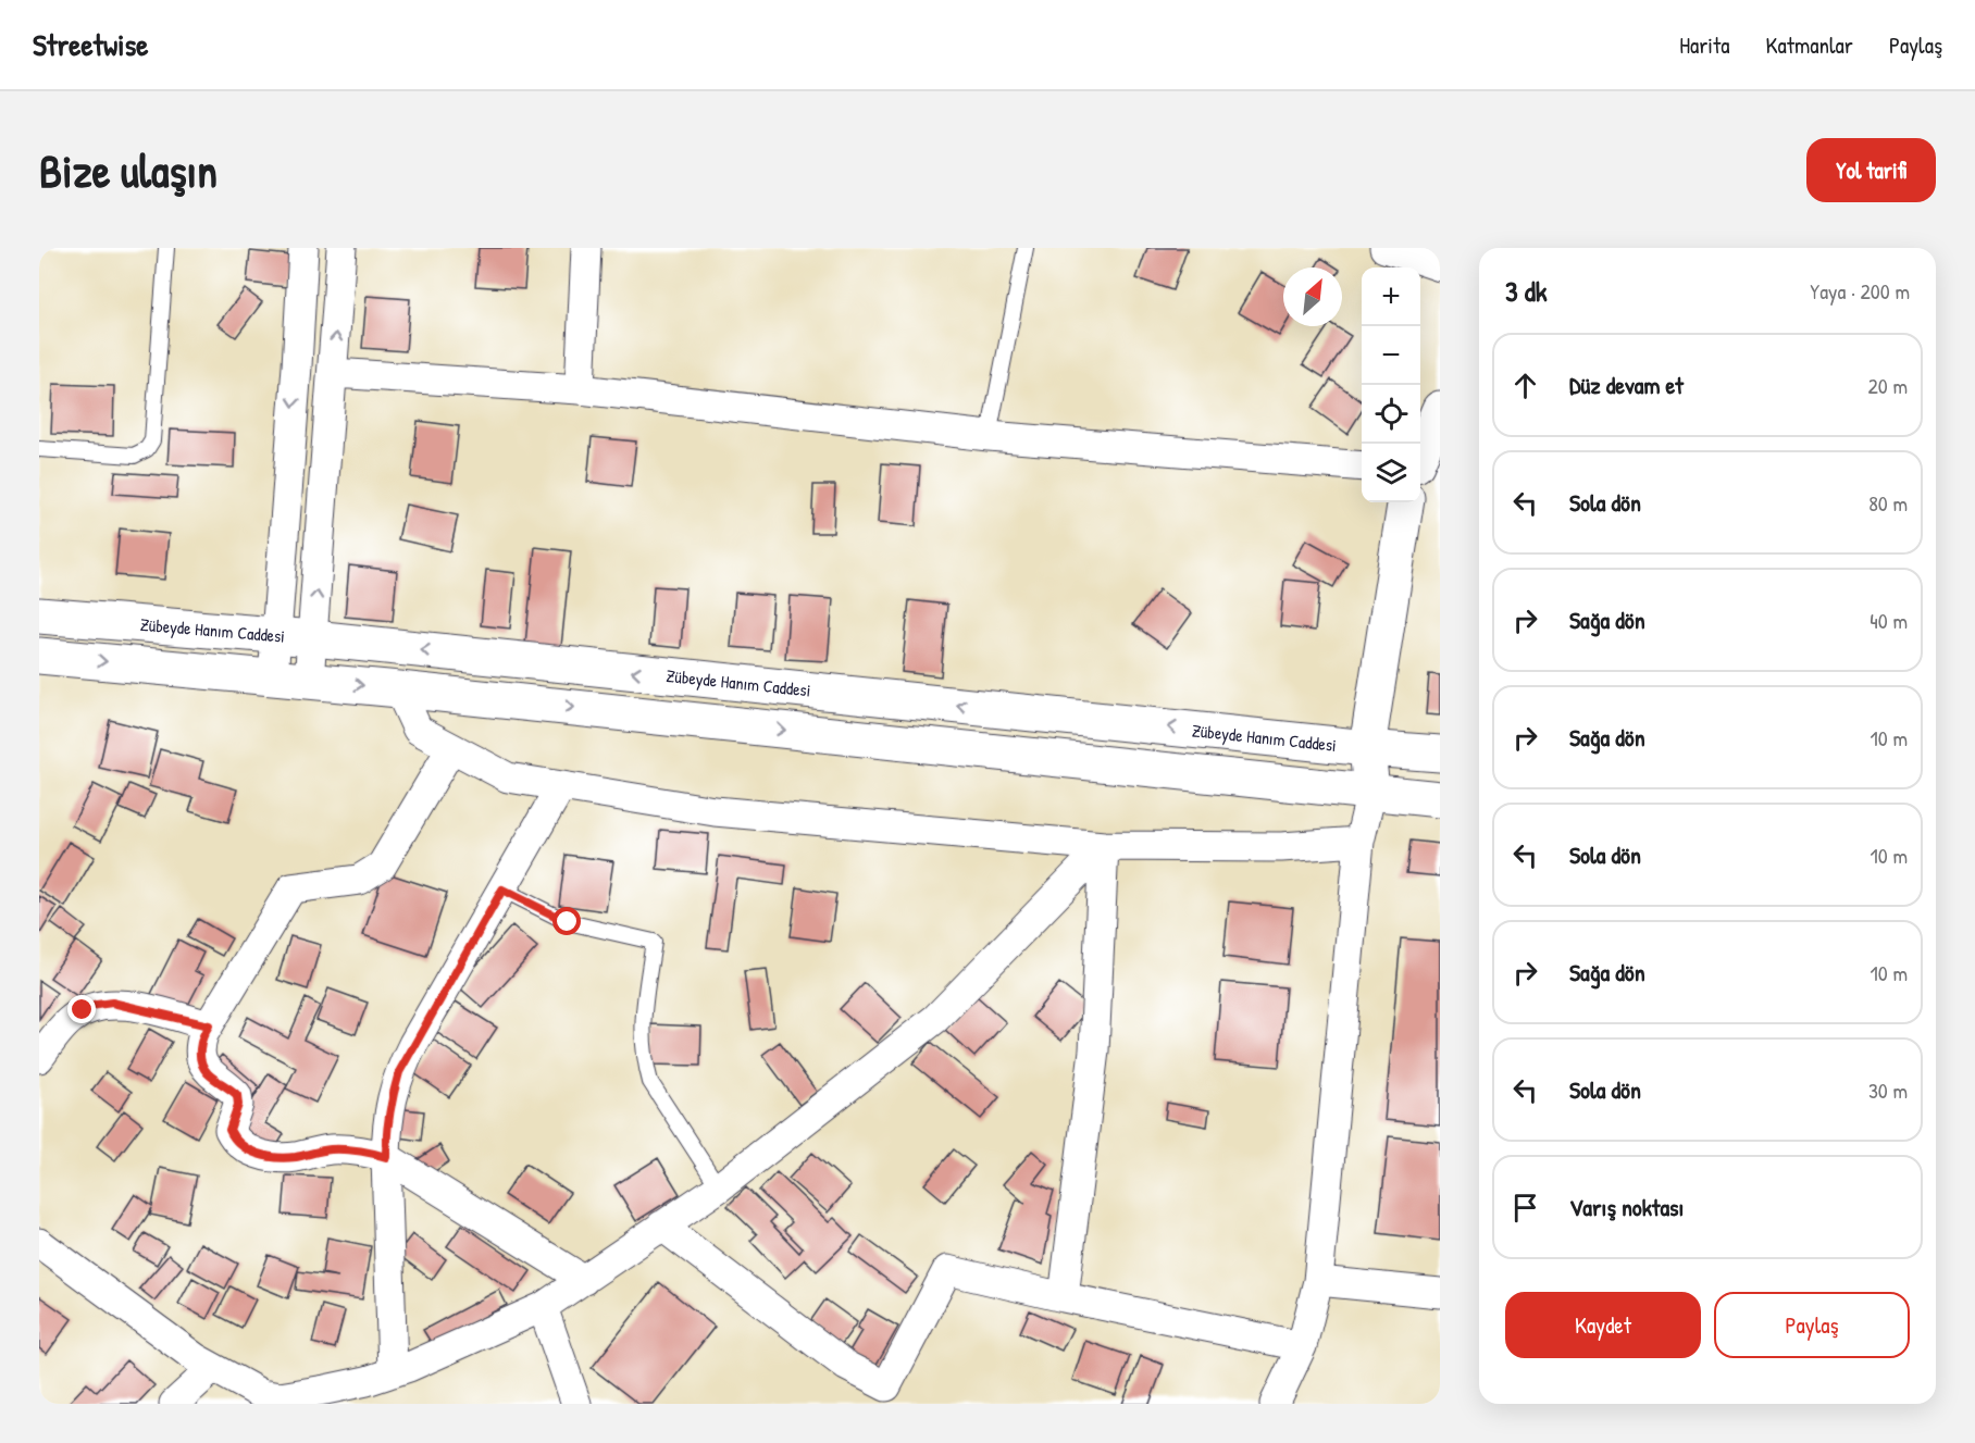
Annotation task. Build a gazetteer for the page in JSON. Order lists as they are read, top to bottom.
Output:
{
  "streets": {
    "main road": ["Zübeyde Hanım Caddesi"]
  },
  "north": "top right",
  "page": {
    "header": "Streetwise",
    "nav": ["Harita", "Katmanlar", "Paylaş"],
    "buttons": [
      "Yol tarifi",
      ["Kaydet", "Paylaş"]
    ],
    "title": "Bize ulaşın",
    "heading": ["3 dk", "Yaya · 200 m"],
    "map_buttons": ["+", "−"],
    "list": [
      ["Düz devam et", "20 m"],
      ["Sola dön", "80 m"],
      ["Sağa dön", "40 m"],
      ["Sağa dön", "10 m"],
      ["Sola dön", "10 m"],
      ["Sağa dön", "10 m"],
      ["Sola dön", "30 m"],
      "Varış noktası"
    ]
  }
}
